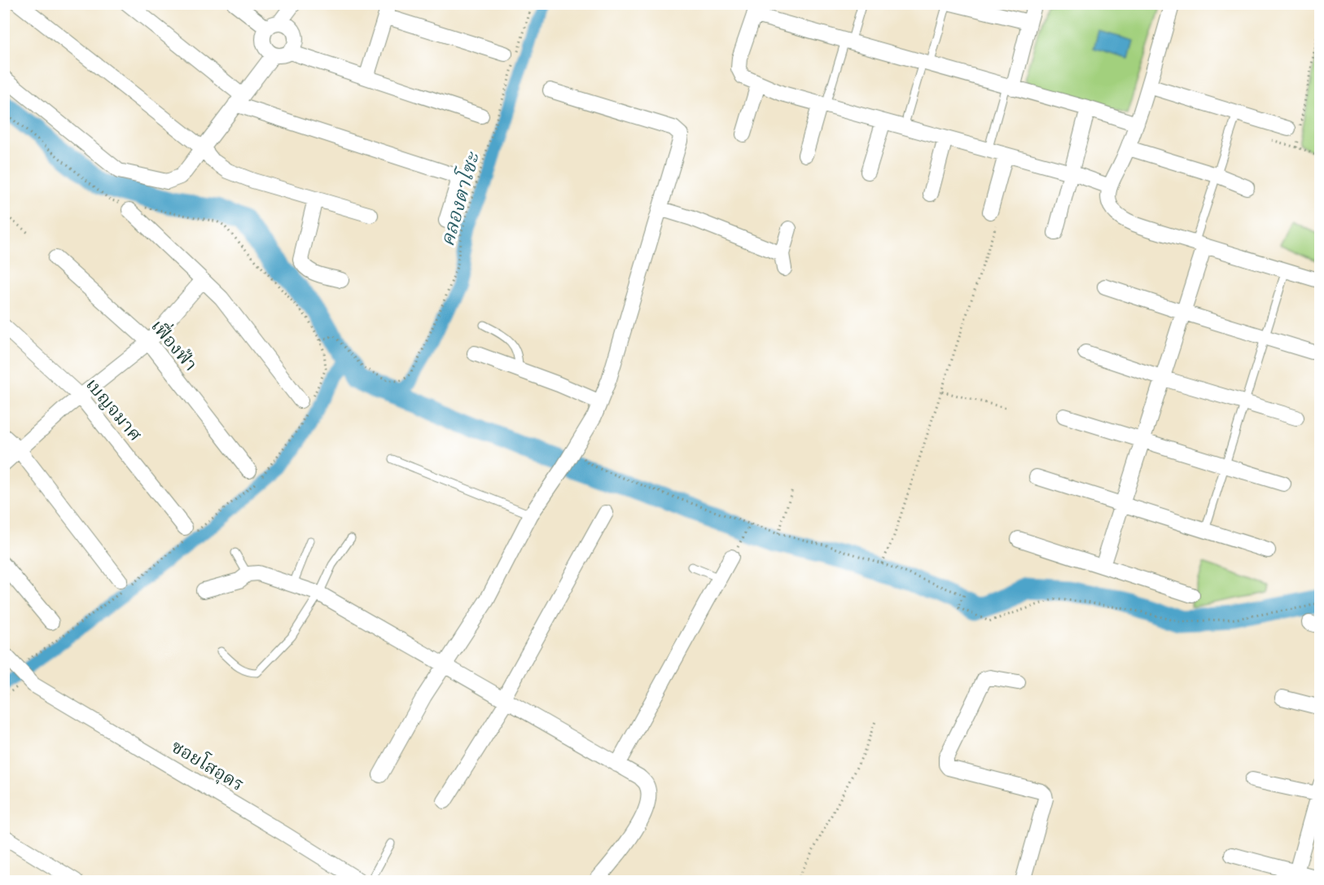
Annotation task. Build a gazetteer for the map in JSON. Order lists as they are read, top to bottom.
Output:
{
  "streets": {
    "street": ["เฟื่องฟ้า", "เบญจมาศ", "ซอยโสอุดร"]
  },
  "water": ["คลองตาโซะ"]
}
